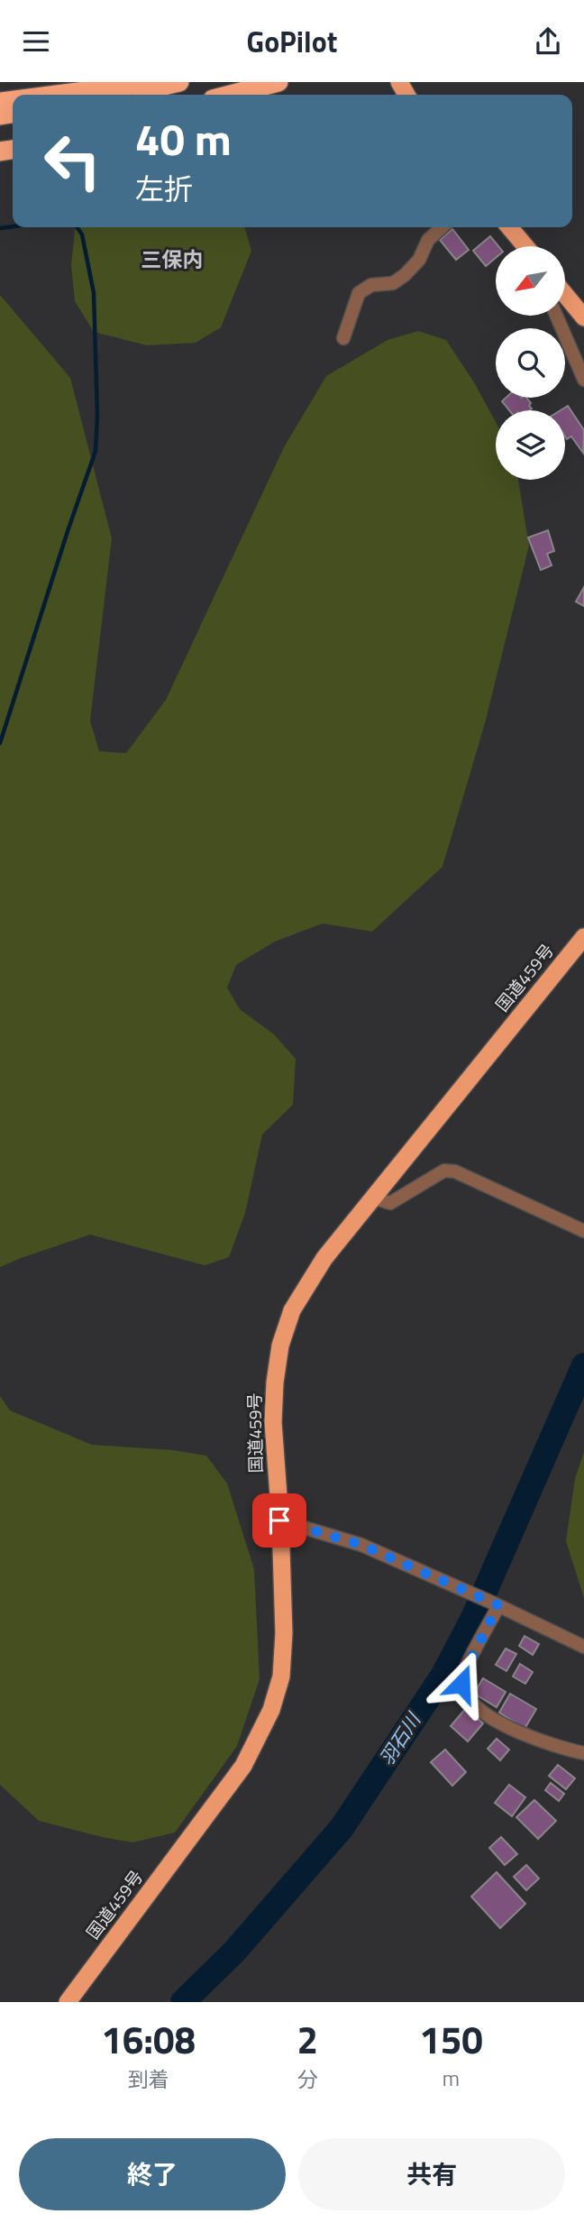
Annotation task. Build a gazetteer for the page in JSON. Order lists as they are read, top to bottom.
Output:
{
  "streets": {
    "highway": ["国道459号"]
  },
  "districts": ["三保内"],
  "water": ["羽石川"],
  "north": "bottom left",
  "page": {
    "header": "GoPilot",
    "turn": ["40 m", "左折"],
    "eta": [
      "16:08",
      "到着",
      "2",
      "分",
      "150",
      "m"
    ],
    "buttons": ["終了", "共有"]
  }
}
